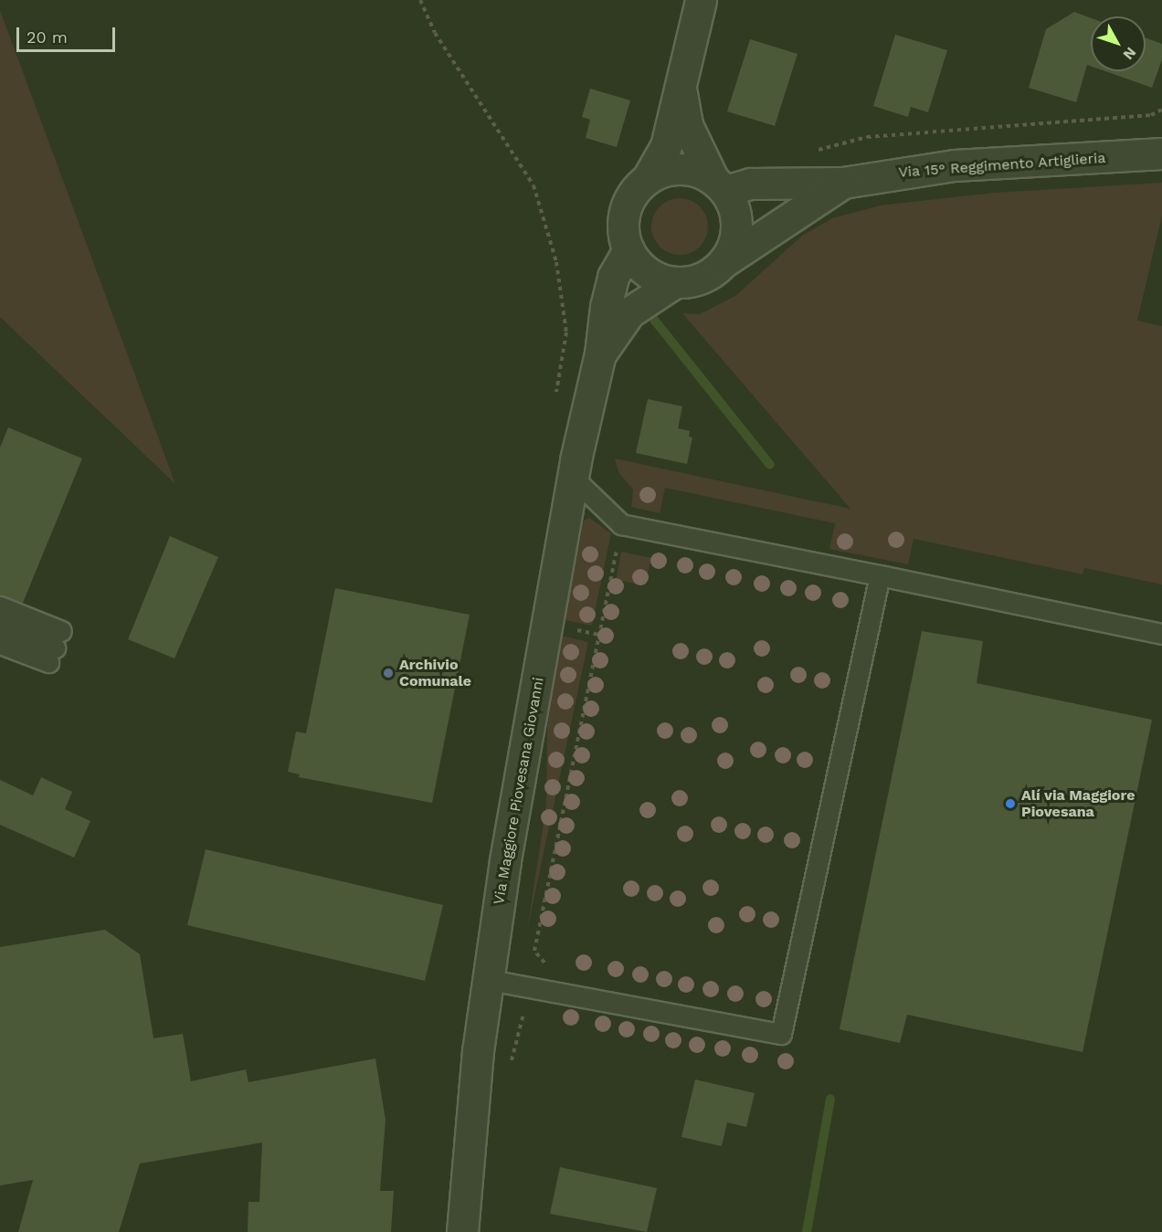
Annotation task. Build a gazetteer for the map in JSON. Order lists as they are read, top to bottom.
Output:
{
  "streets": {
    "street": ["Via 15° Reggimento Artiglieria", "Via Maggiore Piovesana Giovanni"]
  },
  "crossings": [
    ["Via 15° Reggimento Artiglieria", "Via Maggiore Piovesana Giovanni"]
  ],
  "places": ["Archivio Comunale", "Alí via Maggiore Piovesana"],
  "scale_bar": "20 m",
  "north": "bottom right"
}
